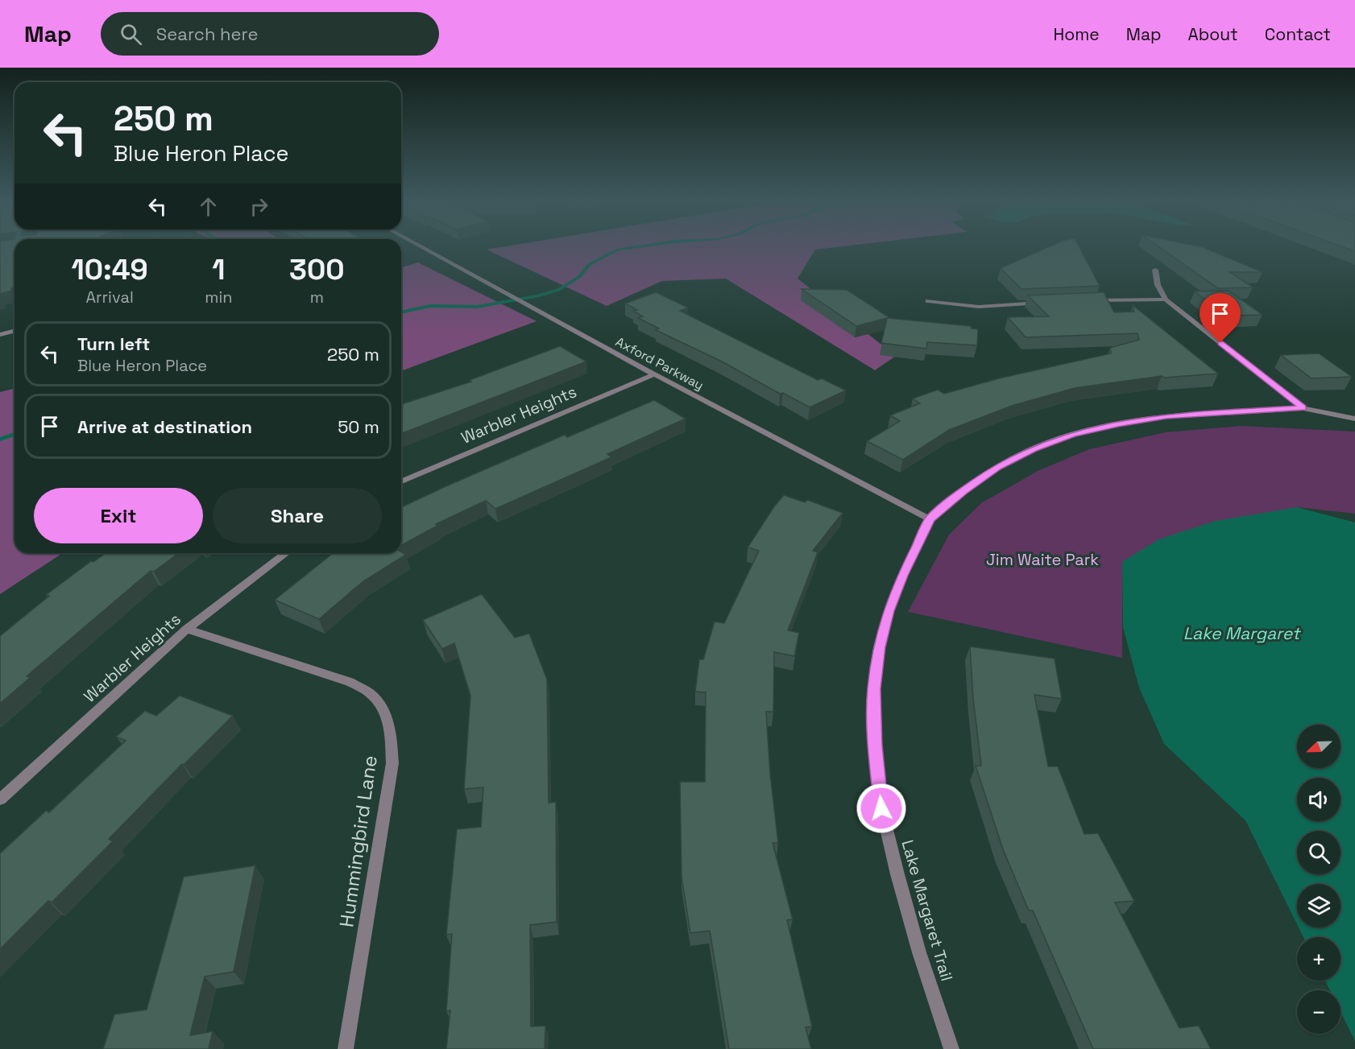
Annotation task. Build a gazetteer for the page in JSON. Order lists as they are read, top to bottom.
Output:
{
  "streets": {
    "street": [
      "Axford Parkway",
      "Warbler Heights",
      "Hummingbird Lane",
      "Lake Margaret Trail"
    ]
  },
  "crossings": [
    ["Axford Parkway", "Warbler Heights"],
    ["Axford Parkway", "Lake Margaret Trail"],
    ["Warbler Heights", "Hummingbird Lane"]
  ],
  "water": ["Lake Margaret"],
  "parks": ["Jim Waite Park"],
  "north": "bottom left",
  "page": {
    "header": "Map",
    "search": "Search here",
    "nav": [
      "Home",
      "Map",
      "About",
      "Contact"
    ],
    "turn": ["250 m", "Blue Heron Place"],
    "eta": [
      "10:49",
      "Arrival",
      "1",
      "min",
      "300",
      "m"
    ],
    "list": [
      {
        "name": "Turn left",
        "note": "Blue Heron Place",
        "value": "250 m"
      },
      {
        "name": "Arrive at destination",
        "value": "50 m"
      }
    ],
    "buttons": ["Exit", "Share"],
    "map_buttons": ["+", "−"]
  }
}
